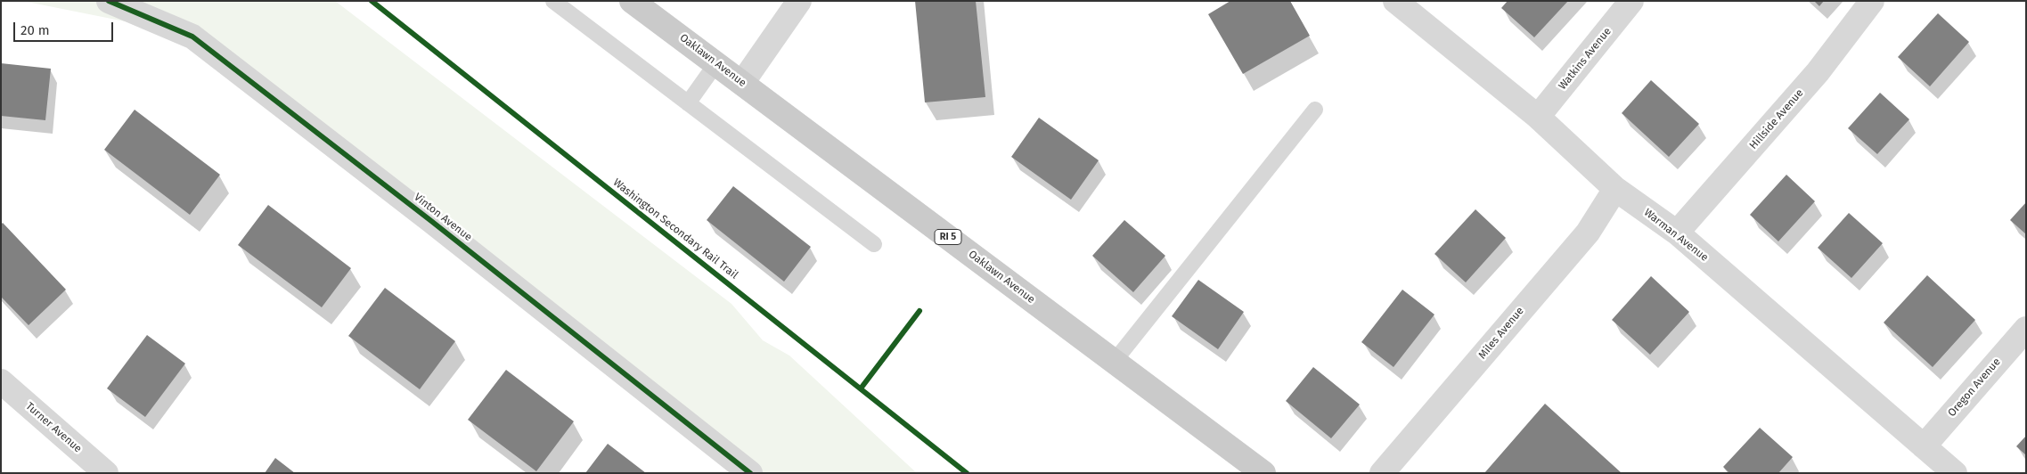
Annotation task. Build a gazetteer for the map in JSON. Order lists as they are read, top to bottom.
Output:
{
  "streets": {
    "main road": ["Oaklawn Avenue", "RI 5"],
    "street": [
      "Watkins Avenue",
      "Hillside Avenue",
      "Vinton Avenue",
      "Warman Avenue",
      "Miles Avenue",
      "Oregon Avenue",
      "Turner Avenue"
    ],
    "cycle path": ["Washington Secondary Rail Trail"]
  },
  "crossings": [
    ["Watkins Avenue", "Warman Avenue"],
    ["Hillside Avenue", "Warman Avenue"],
    ["Warman Avenue", "Miles Avenue"],
    ["Warman Avenue", "Oregon Avenue"]
  ],
  "scale_bar": "20 m"
}
